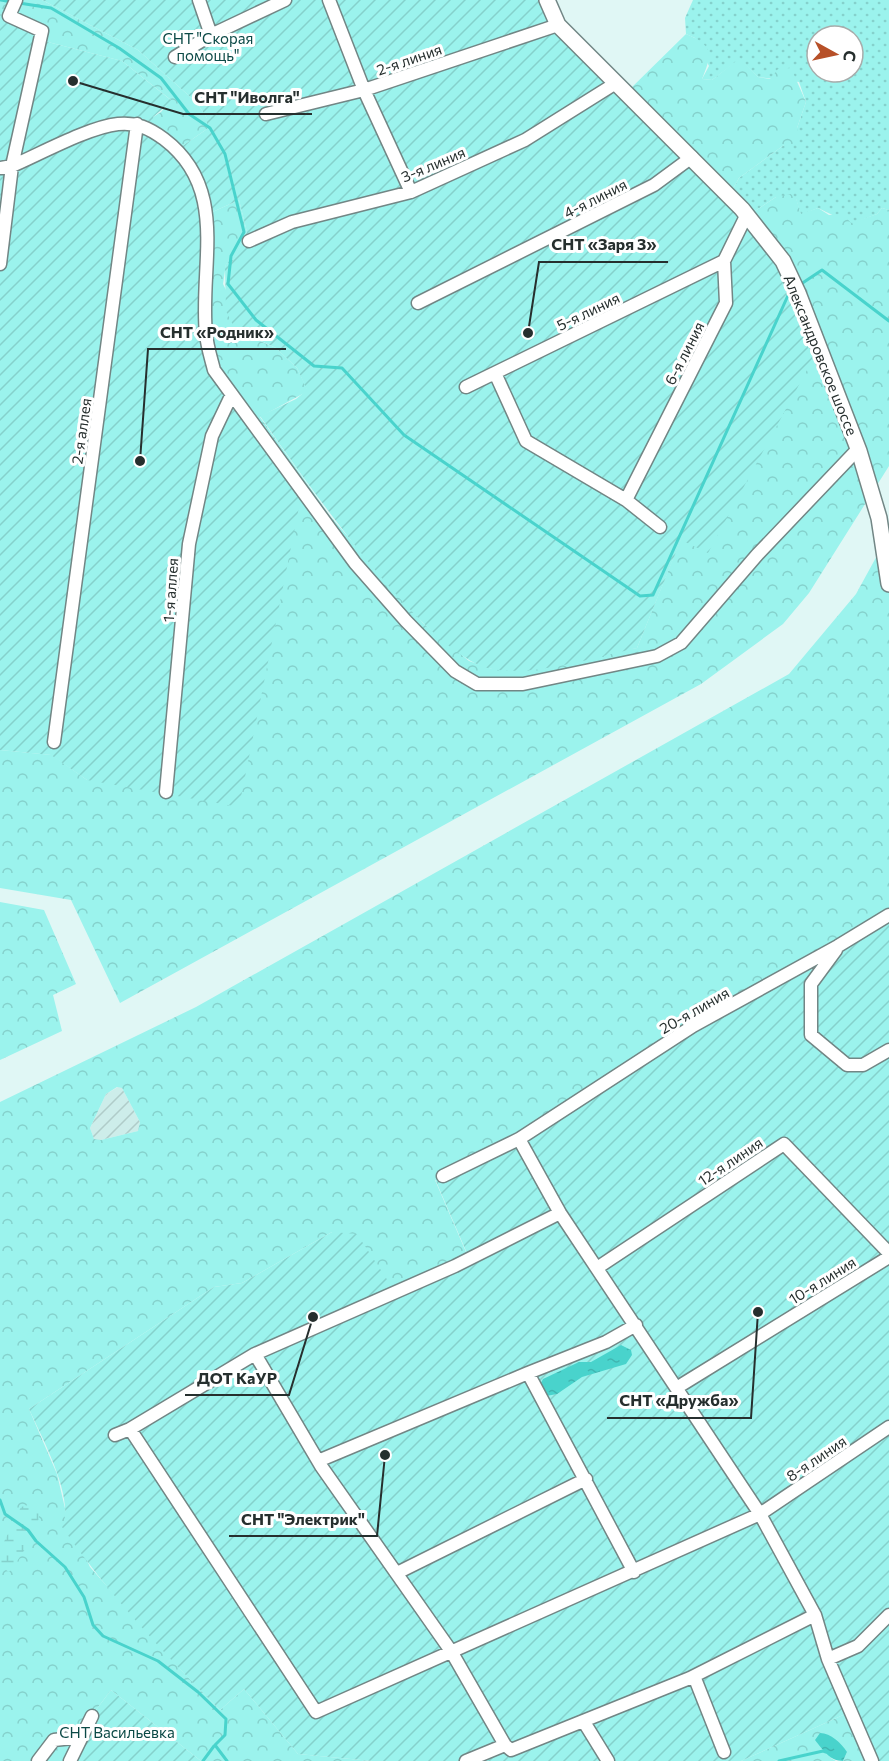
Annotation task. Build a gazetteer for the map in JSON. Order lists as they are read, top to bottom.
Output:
{
  "streets": {
    "street": [
      "2-я линия",
      "3-я линия",
      "4-я линия",
      "5-я линия",
      "6-я линия",
      "Александровское шоссе",
      "2-я аллея",
      "1-я аллея",
      "20-я линия",
      "12-я линия",
      "10-я линия",
      "8-я линия"
    ]
  },
  "crossings": [
    ["2-я линия", "Александровское шоссе"],
    ["3-я линия", "Александровское шоссе"],
    ["4-я линия", "Александровское шоссе"],
    ["5-я линия", "6-я линия"],
    ["6-я линия", "Александровское шоссе"],
    ["12-я линия", "10-я линия"]
  ],
  "parks": ["СНТ \"Скорая помощь\"", "СНТ Васильевка"],
  "places": [
    "СНТ \"Иволга\"",
    "СНТ «Заря 3»",
    "СНТ «Родник»",
    "СНТ «Дружба»",
    "ДОТ КаУР",
    "СНТ \"Электрик\""
  ],
  "north": "right"
}
